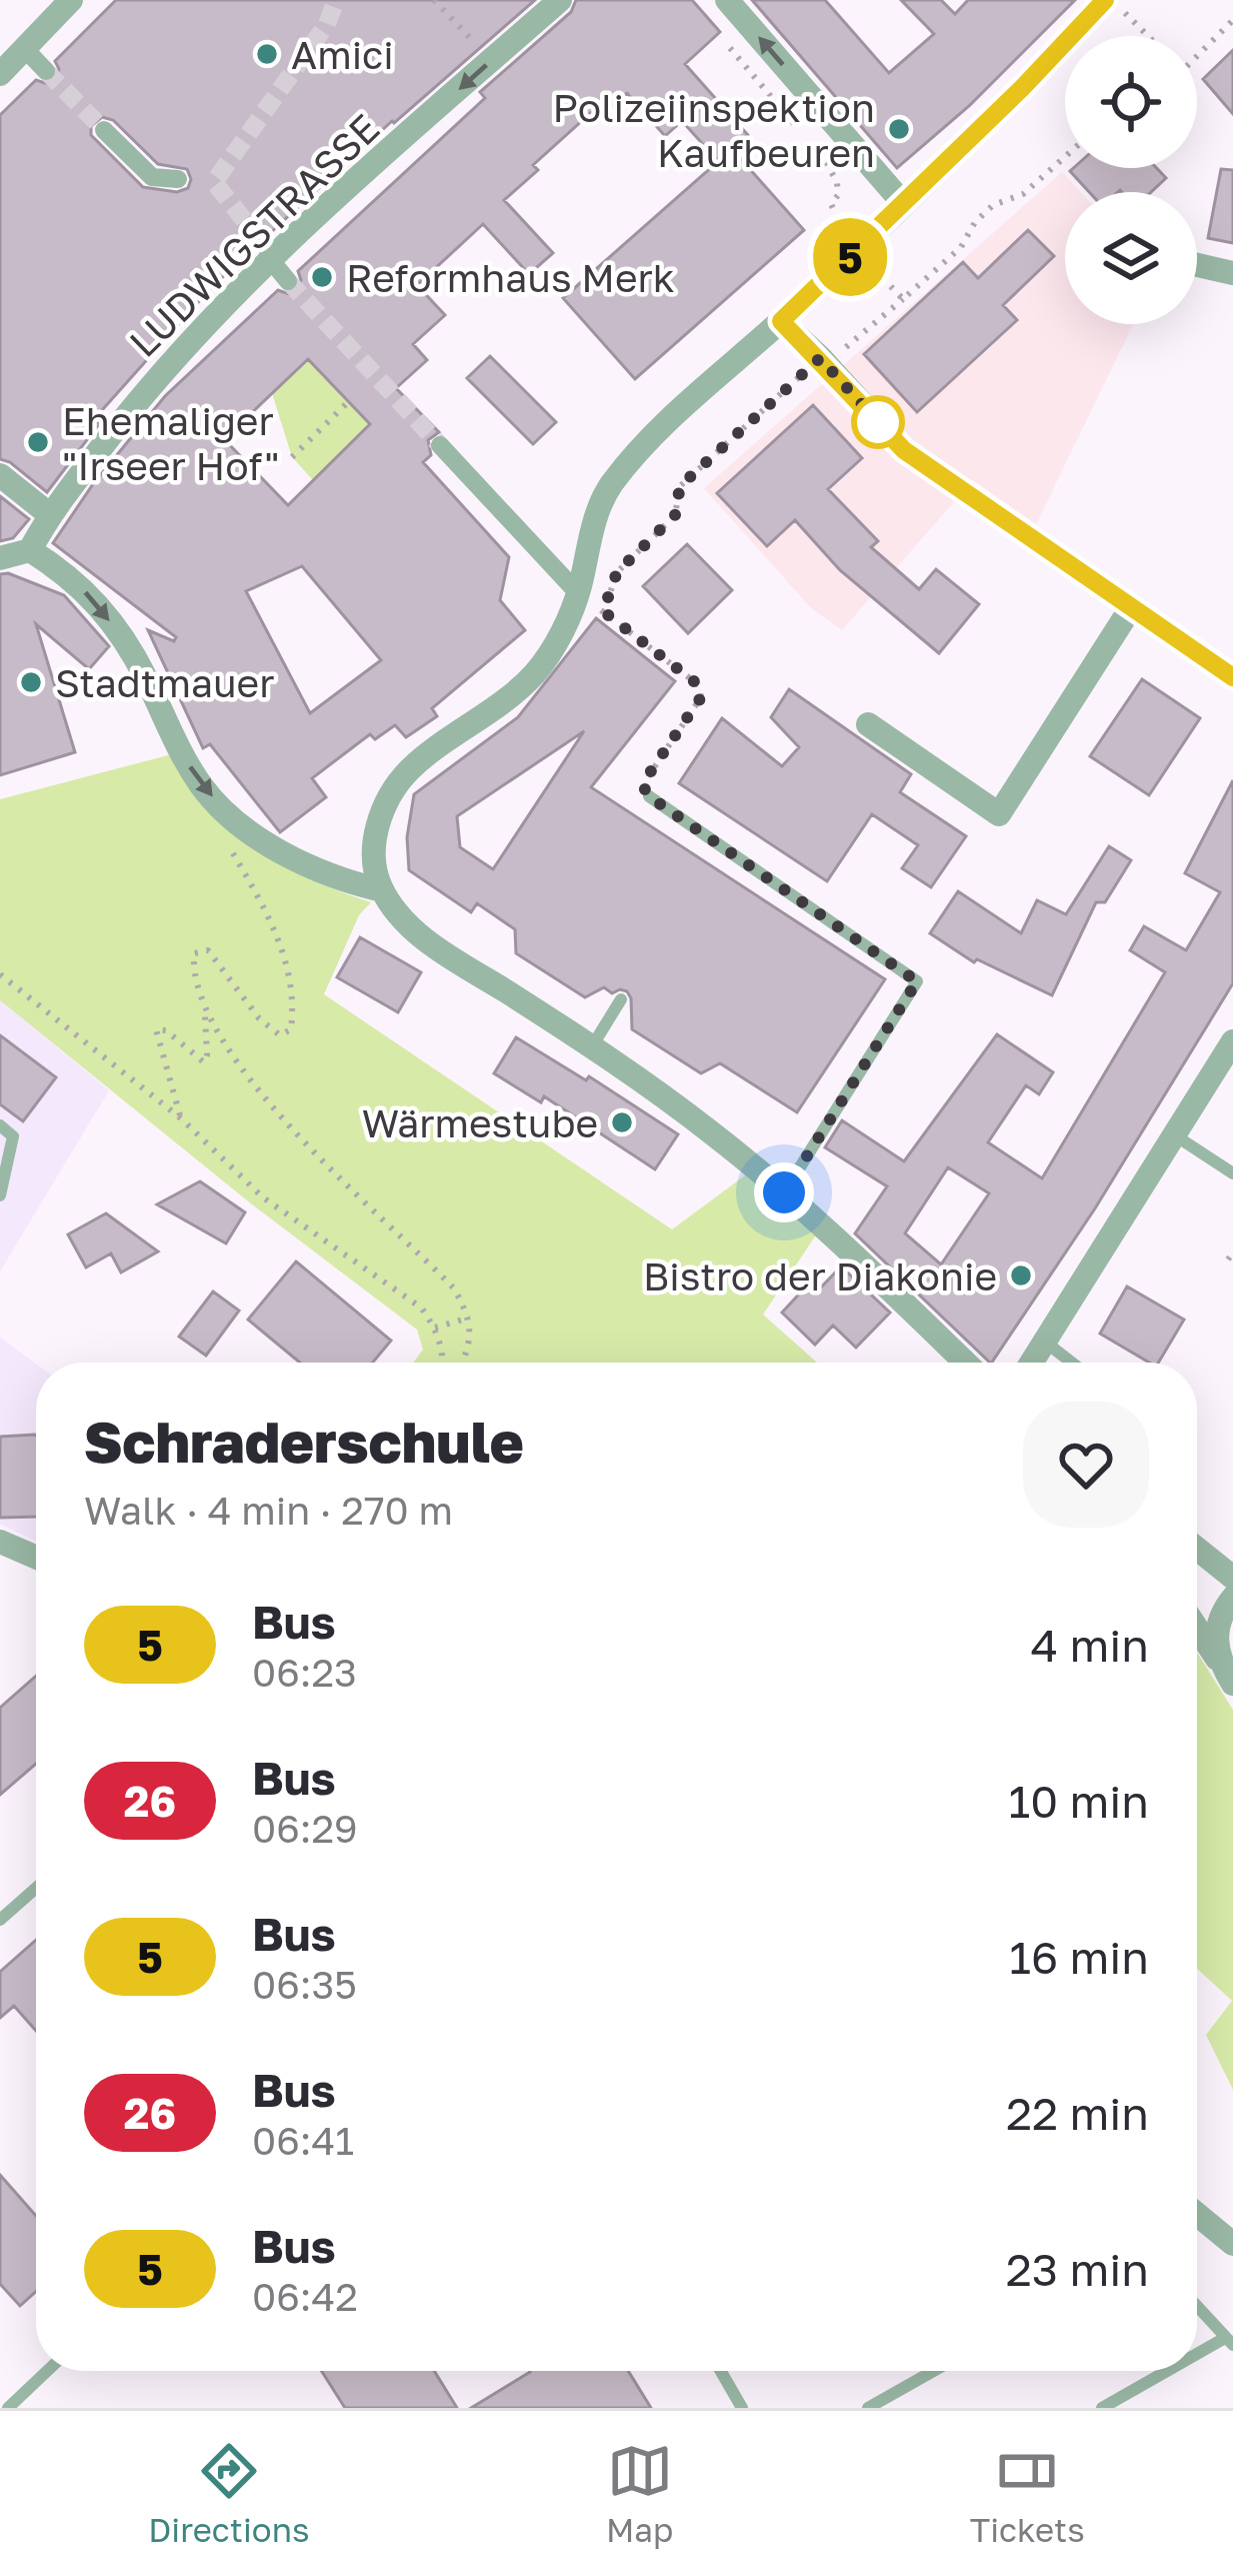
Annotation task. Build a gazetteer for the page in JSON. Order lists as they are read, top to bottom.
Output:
{
  "streets": {
    "street": ["LUDWIGSTRASSE"]
  },
  "one_way": ["LUDWIGSTRASSE"],
  "places": [
    "Amici",
    "Polizeiinspektion Kaufbeuren",
    "Reformhaus Merk",
    "Ehemaliger \"Irseer Hof\"",
    "Stadtmauer",
    "Wärmestube",
    "Bistro der Diakonie"
  ],
  "lines": ["bus line 5"],
  "page": {
    "on_map": "5",
    "heading": ["Schraderschule", "Walk · 4 min · 270 m"],
    "list": [
      {
        "mark": "5",
        "name": "Bus",
        "note": "06:23",
        "value": "4 min"
      },
      {
        "mark": "26",
        "name": "Bus",
        "note": "06:29",
        "value": "10 min"
      },
      {
        "mark": "5",
        "name": "Bus",
        "note": "06:35",
        "value": "16 min"
      },
      {
        "mark": "26",
        "name": "Bus",
        "note": "06:41",
        "value": "22 min"
      },
      {
        "mark": "5",
        "name": "Bus",
        "note": "06:42",
        "value": "23 min"
      }
    ],
    "tabs": ["Directions", "Map", "Tickets"]
  }
}
